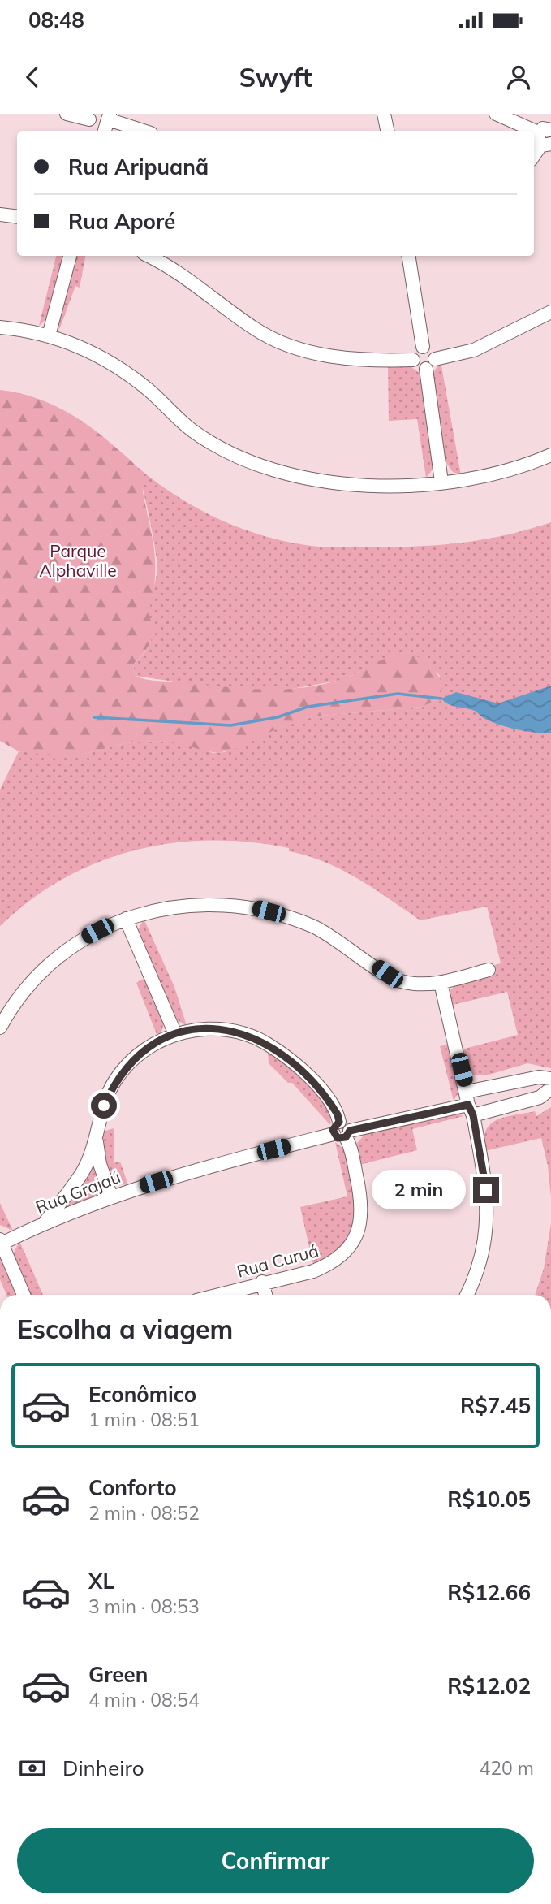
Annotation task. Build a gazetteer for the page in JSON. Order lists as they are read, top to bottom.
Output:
{
  "streets": {
    "street": ["Rua Grajaú", "Rua Curuá"]
  },
  "crossings": [
    ["Rua Grajaú", "Rua Curuá"]
  ],
  "parks": ["Parque Alphaville"],
  "page": {
    "status": "08:48",
    "header": "Swyft",
    "banner": ["Rua Aripuanã", "Rua Aporé"],
    "bubble": "2 min",
    "heading": "Escolha a viagem",
    "list": [
      {
        "name": "Econômico",
        "note": "1 min · 08:51",
        "value": "R$7.45"
      },
      {
        "name": "Conforto",
        "note": "2 min · 08:52",
        "value": "R$10.05"
      },
      {
        "name": "XL",
        "note": "3 min · 08:53",
        "value": "R$12.66"
      },
      {
        "name": "Green",
        "note": "4 min · 08:54",
        "value": "R$12.02"
      }
    ],
    "pay": ["Dinheiro", "420 m"],
    "buttons": "Confirmar"
  }
}
